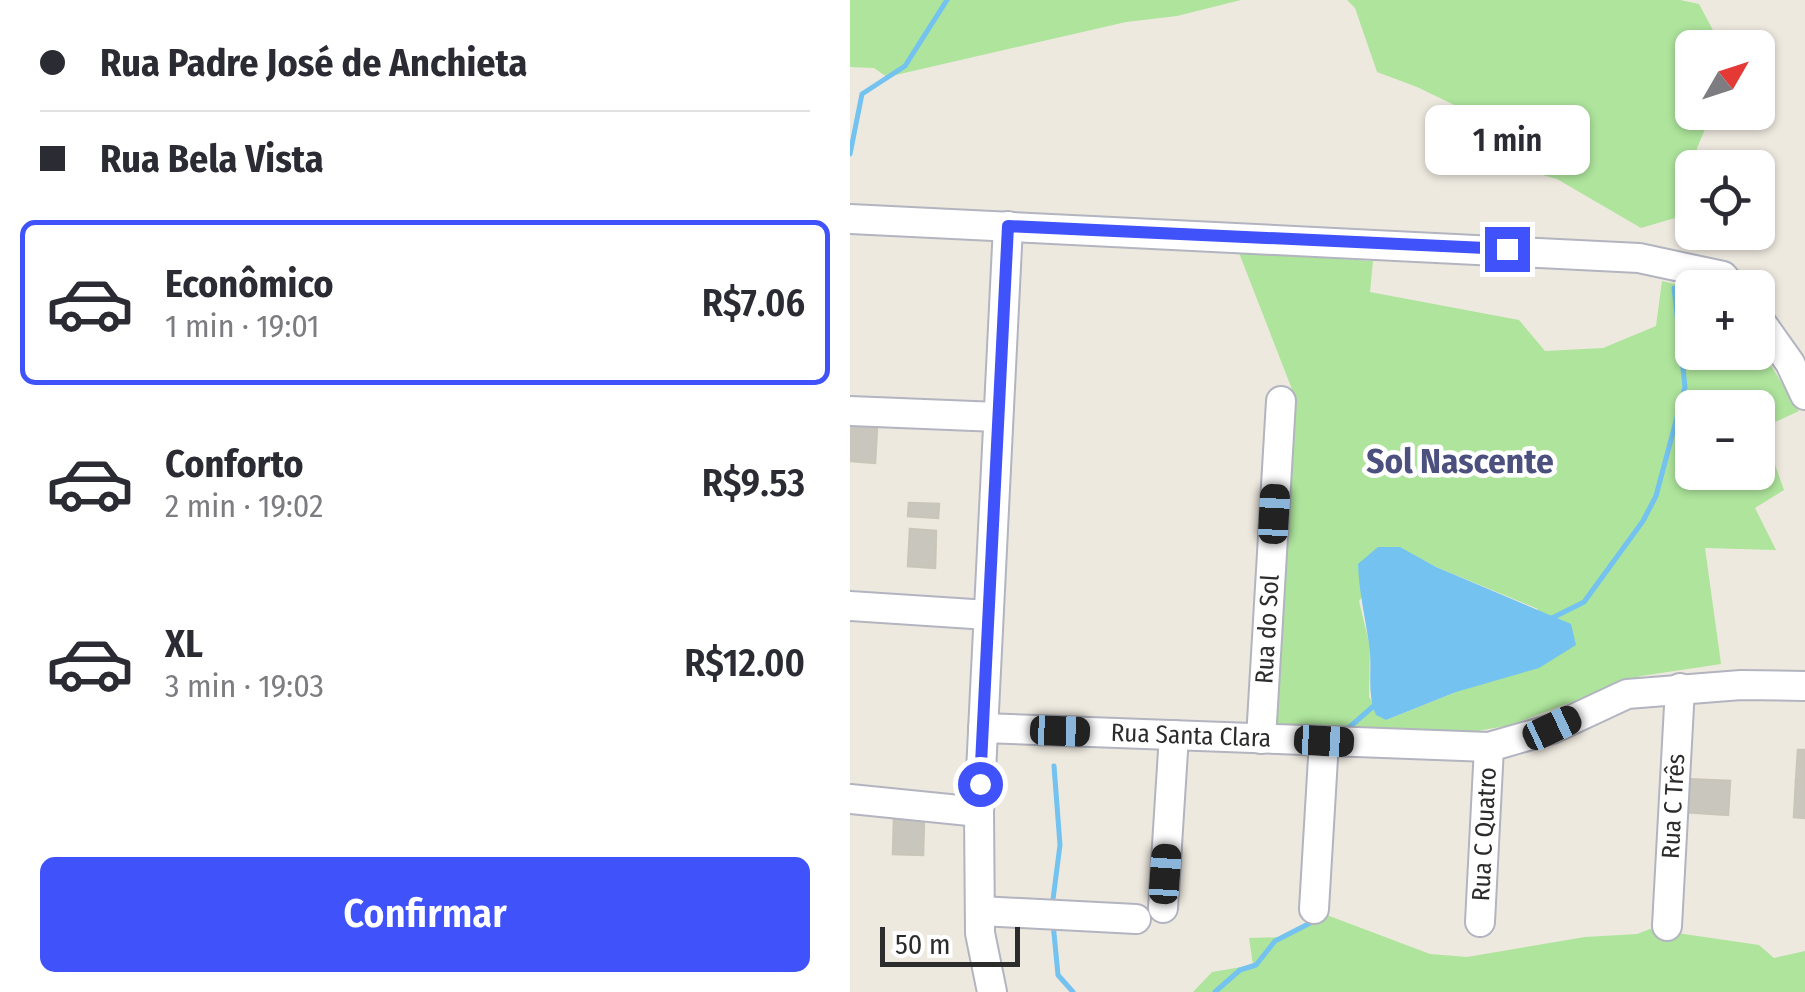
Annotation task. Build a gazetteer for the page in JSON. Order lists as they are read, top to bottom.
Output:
{
  "streets": {
    "street": [
      "Rua do Sol",
      "Rua Santa Clara",
      "Rua C Três",
      "Rua C Quatro"
    ]
  },
  "crossings": [
    ["Rua do Sol", "Rua Santa Clara"],
    ["Rua Santa Clara", "Rua C Três"],
    ["Rua Santa Clara", "Rua C Quatro"]
  ],
  "districts": ["Sol Nascente"],
  "scale_bar": "50 m",
  "north": "top right",
  "page": {
    "banner": ["Rua Padre José de Anchieta", "Rua Bela Vista"],
    "map_buttons": ["+", "−"],
    "bubble": "1 min",
    "list": [
      {
        "name": "Econômico",
        "note": "1 min · 19:01",
        "value": "R$7.06"
      },
      {
        "name": "Conforto",
        "note": "2 min · 19:02",
        "value": "R$9.53"
      },
      {
        "name": "XL",
        "note": "3 min · 19:03",
        "value": "R$12.00"
      }
    ],
    "buttons": "Confirmar",
    "scale": "50 m"
  }
}
